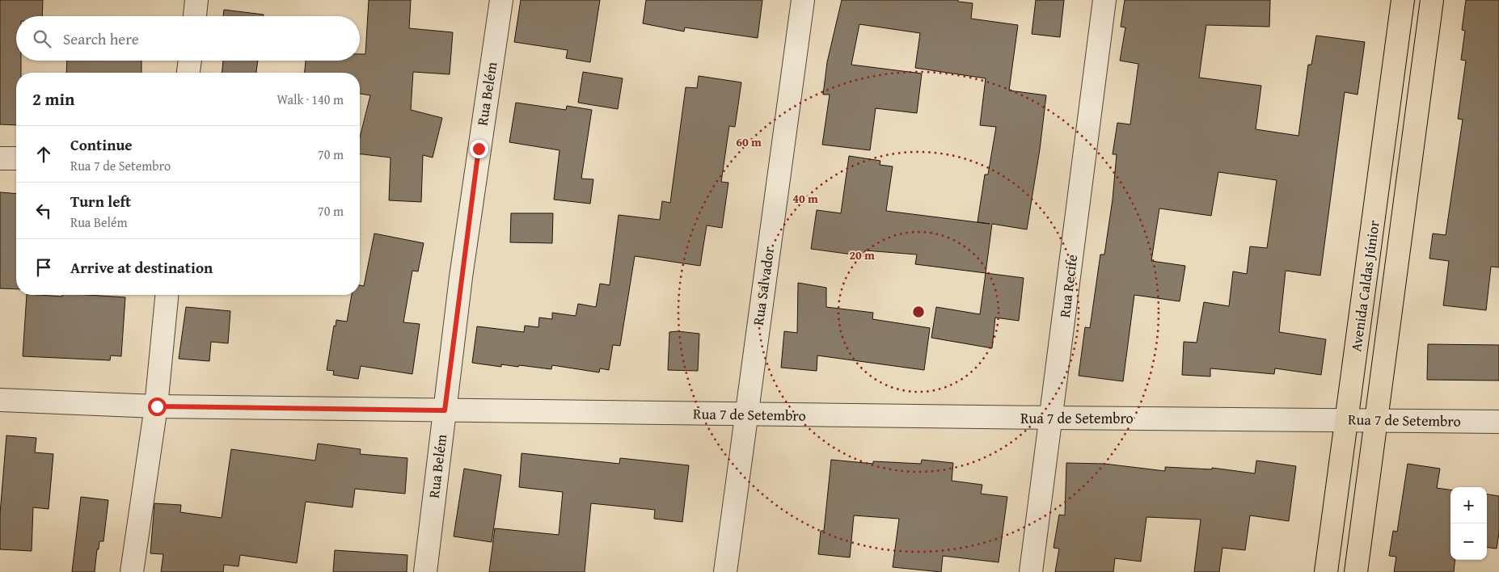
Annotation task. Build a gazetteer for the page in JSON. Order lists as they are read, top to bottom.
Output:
{
  "streets": {
    "main road": ["Avenida Caldas Júnior"],
    "street": [
      "Rua Belém",
      "Rua Salvador",
      "Rua Recife",
      "Rua 7 de Setembro"
    ]
  },
  "crossings": [
    ["Rua Belém", "Rua 7 de Setembro"],
    ["Rua Salvador", "Rua 7 de Setembro"],
    ["Rua Recife", "Rua 7 de Setembro"],
    ["Avenida Caldas Júnior", "Rua 7 de Setembro"]
  ],
  "page": {
    "search": "Search here",
    "heading": ["2 min", "Walk · 140 m"],
    "list": [
      ["Continue", "Rua 7 de Setembro", "70 m"],
      ["Turn left", "Rua Belém", "70 m"],
      "Arrive at destination"
    ],
    "map_buttons": ["+", "−"]
  },
  "rings": ["60 m", "40 m", "20 m"]
}
